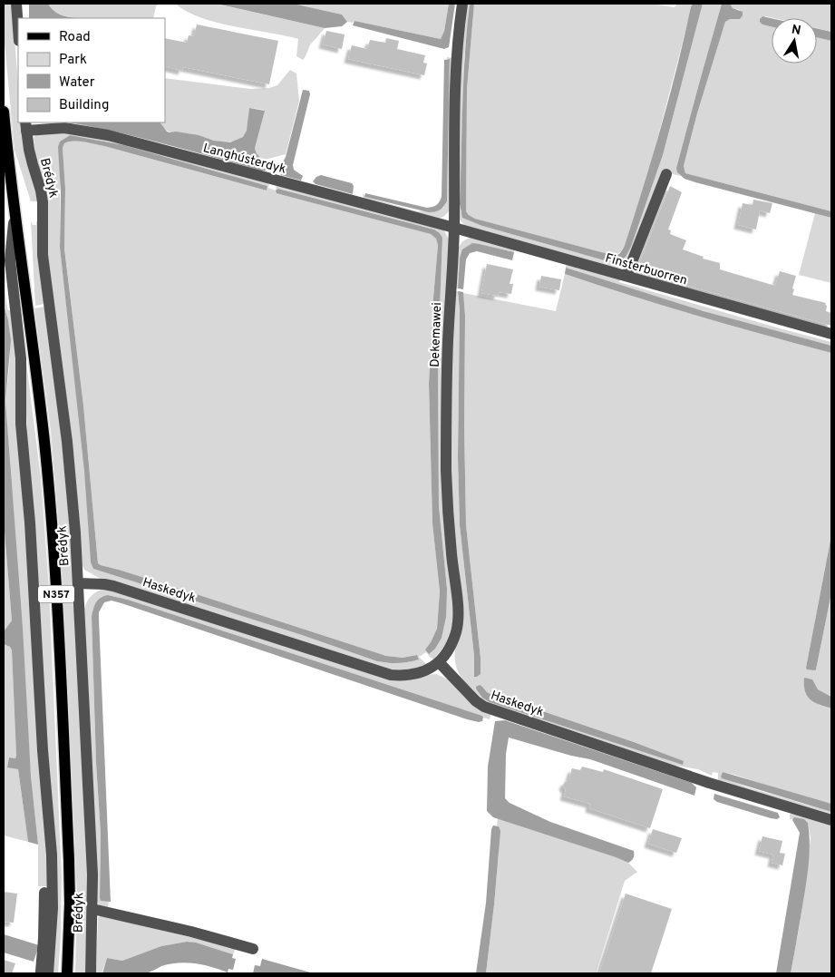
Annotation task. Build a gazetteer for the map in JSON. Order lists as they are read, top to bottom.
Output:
{
  "streets": {
    "main road": ["Brédyk", "N357"],
    "street": [
      "Langhústerdyk",
      "Finsterbuorren",
      "Dekemawei",
      "Haskedyk"
    ]
  },
  "crossings": [
    ["Langhústerdyk", "Brédyk"],
    ["Langhústerdyk", "Finsterbuorren"],
    ["Langhústerdyk", "Dekemawei"],
    ["Brédyk", "Haskedyk"],
    ["Finsterbuorren", "Dekemawei"],
    ["Dekemawei", "Haskedyk"]
  ],
  "legend": [
    "Road",
    "Park",
    "Water",
    "Building"
  ],
  "north": "top"
}
